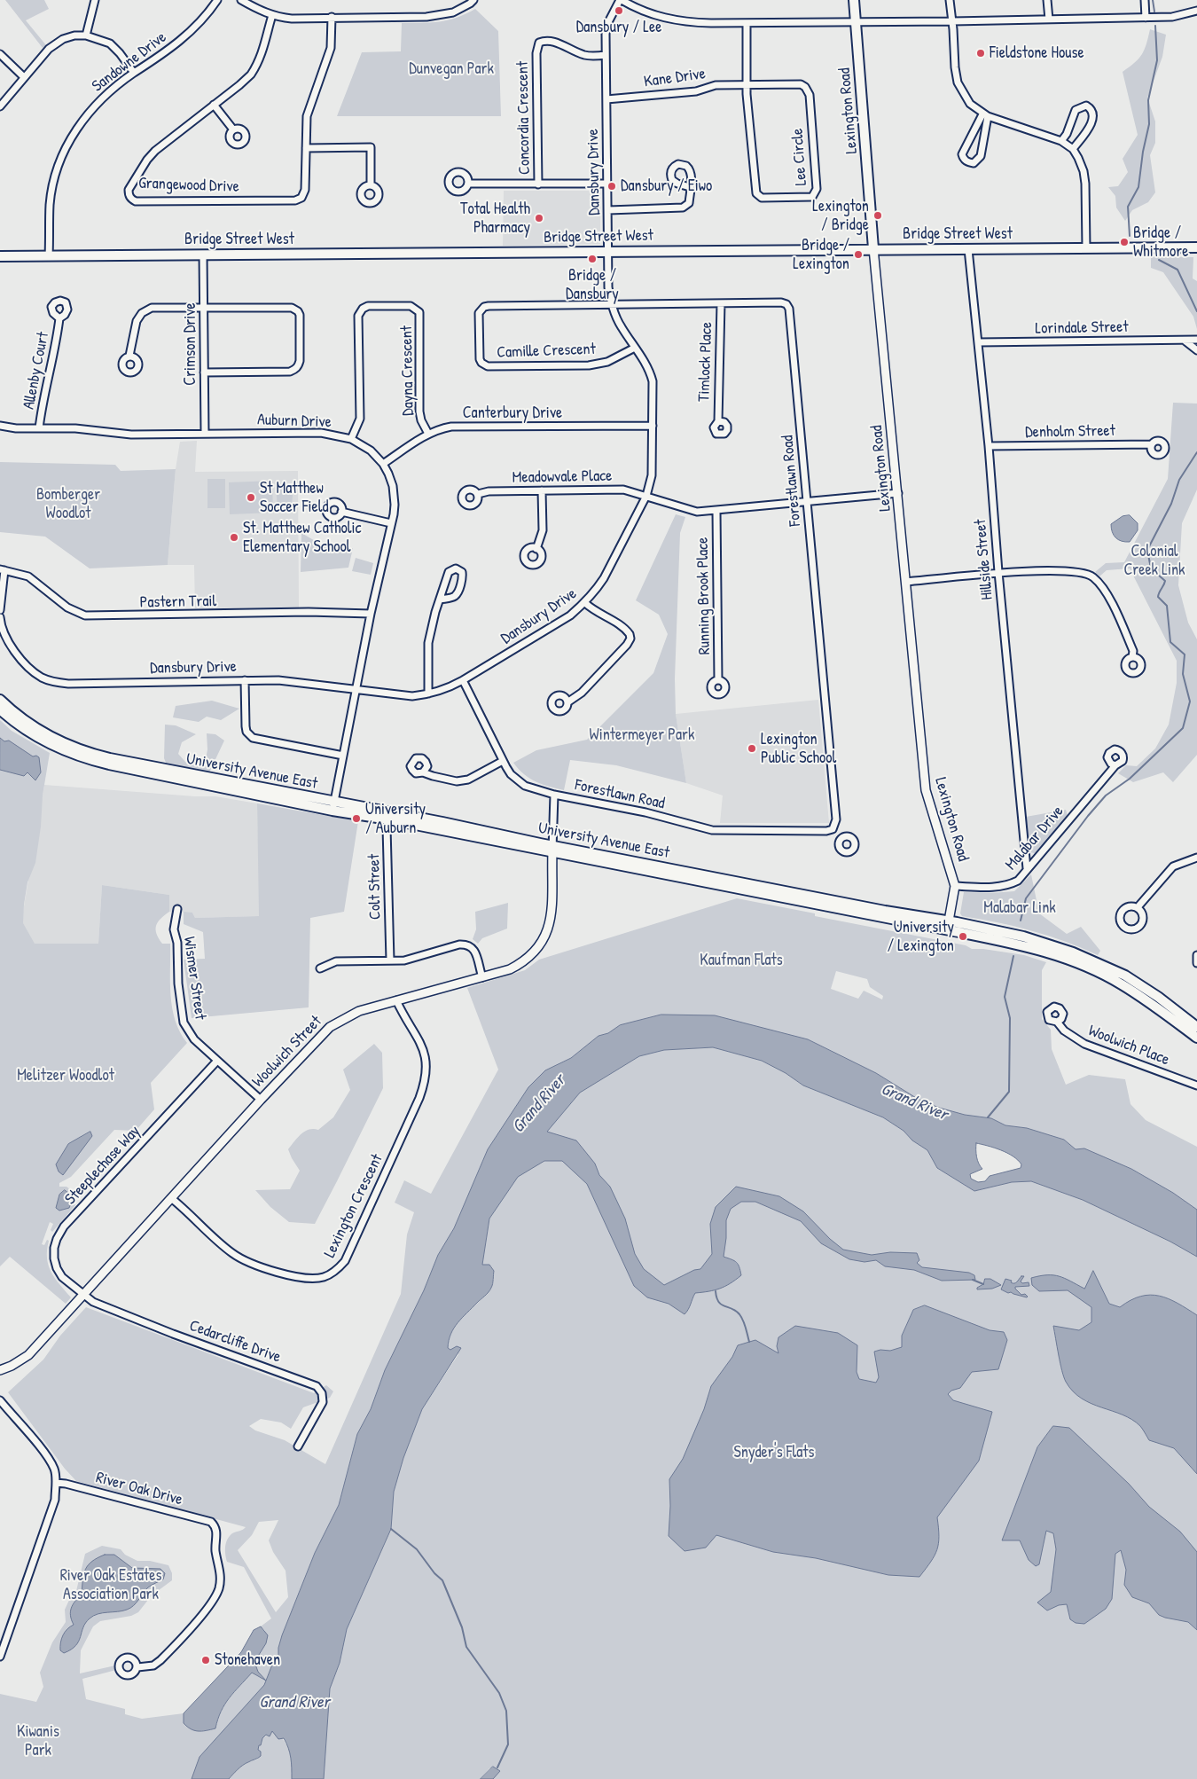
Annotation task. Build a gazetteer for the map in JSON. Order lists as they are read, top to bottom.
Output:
{
  "streets": {
    "main road": ["Lexington Road", "Bridge Street West", "University Avenue East"],
    "street": [
      "Sandowne Drive",
      "Kane Drive",
      "Concordia Crescent",
      "Lee Circle",
      "Dansbury Drive",
      "Grangewood Drive",
      "Lorindale Street",
      "Crimson Drive",
      "Camille Crescent",
      "Timlock Place",
      "Allenby Court",
      "Dayna Crescent",
      "Canterbury Drive",
      "Auburn Drive",
      "Denholm Street",
      "Meadowvale Place",
      "Forestlawn Road",
      "Hillside Street",
      "Running Brook Place",
      "Pastern Trail",
      "Malabar Drive",
      "Colt Street",
      "Wismer Street",
      "Woolwich Place",
      "Woolwich Street",
      "Steeplechase Way",
      "Lexington Crescent",
      "Cedarcliffe Drive",
      "River Oak Drive"
    ]
  },
  "crossings": [
    ["Sandowne Drive", "Bridge Street West"],
    ["Kane Drive", "Lee Circle"],
    ["Kane Drive", "Dansbury Drive"],
    ["Lexington Road", "Bridge Street West"],
    ["Lexington Road", "Meadowvale Place"],
    ["Lexington Road", "University Avenue East"],
    ["Lexington Road", "Malabar Drive"],
    ["Concordia Crescent", "Dansbury Drive"],
    ["Dansbury Drive", "Bridge Street West"],
    ["Dansbury Drive", "Camille Crescent"],
    ["Dansbury Drive", "Canterbury Drive"],
    ["Dansbury Drive", "Auburn Drive"],
    ["Dansbury Drive", "Meadowvale Place"],
    ["Dansbury Drive", "Forestlawn Road"],
    ["Bridge Street West", "Crimson Drive"],
    ["Bridge Street West", "Hillside Street"],
    ["Lorindale Street", "Hillside Street"],
    ["Crimson Drive", "Auburn Drive"],
    ["Camille Crescent", "Forestlawn Road"],
    ["Timlock Place", "Forestlawn Road"],
    ["Allenby Court", "Auburn Drive"],
    ["Dayna Crescent", "Canterbury Drive"],
    ["Dayna Crescent", "Auburn Drive"],
    ["Canterbury Drive", "Auburn Drive"],
    ["Auburn Drive", "Pastern Trail"],
    ["Auburn Drive", "University Avenue East"],
    ["Denholm Street", "Hillside Street"],
    ["Meadowvale Place", "Forestlawn Road"],
    ["Meadowvale Place", "Running Brook Place"],
    ["Forestlawn Road", "Woolwich Street"],
    ["Hillside Street", "Malabar Drive"],
    ["University Avenue East", "Colt Street"],
    ["University Avenue East", "Woolwich Street"],
    ["Wismer Street", "Woolwich Street"],
    ["Wismer Street", "Steeplechase Way"],
    ["Woolwich Street", "Steeplechase Way"],
    ["Woolwich Street", "Lexington Crescent"],
    ["Woolwich Street", "Cedarcliffe Drive"],
    ["Steeplechase Way", "Cedarcliffe Drive"]
  ],
  "water": ["Grand River"],
  "parks": [
    "Dunvegan Park",
    "Bomberger Woodlot",
    "Colonial Creek Link",
    "Wintermeyer Park",
    "Malabar Link",
    "Kaufman Flats",
    "Melitzer Woodlot",
    "Snyder's Flats",
    "River Oak Estates Association Park",
    "Kiwanis Park"
  ],
  "places": [
    "Dansbury / Lee",
    "Fieldstone House",
    "Dansbury / Eiwo",
    "Lexington / Bridge",
    "Total Health Pharmacy",
    "Bridge / Whitmore",
    "Bridge / Lexington",
    "Bridge / Dansbury",
    "St Matthew Soccer Field",
    "St. Matthew Catholic Elementary School",
    "Lexington Public School",
    "University / Auburn",
    "University / Lexington",
    "Stonehaven"
  ]
}
